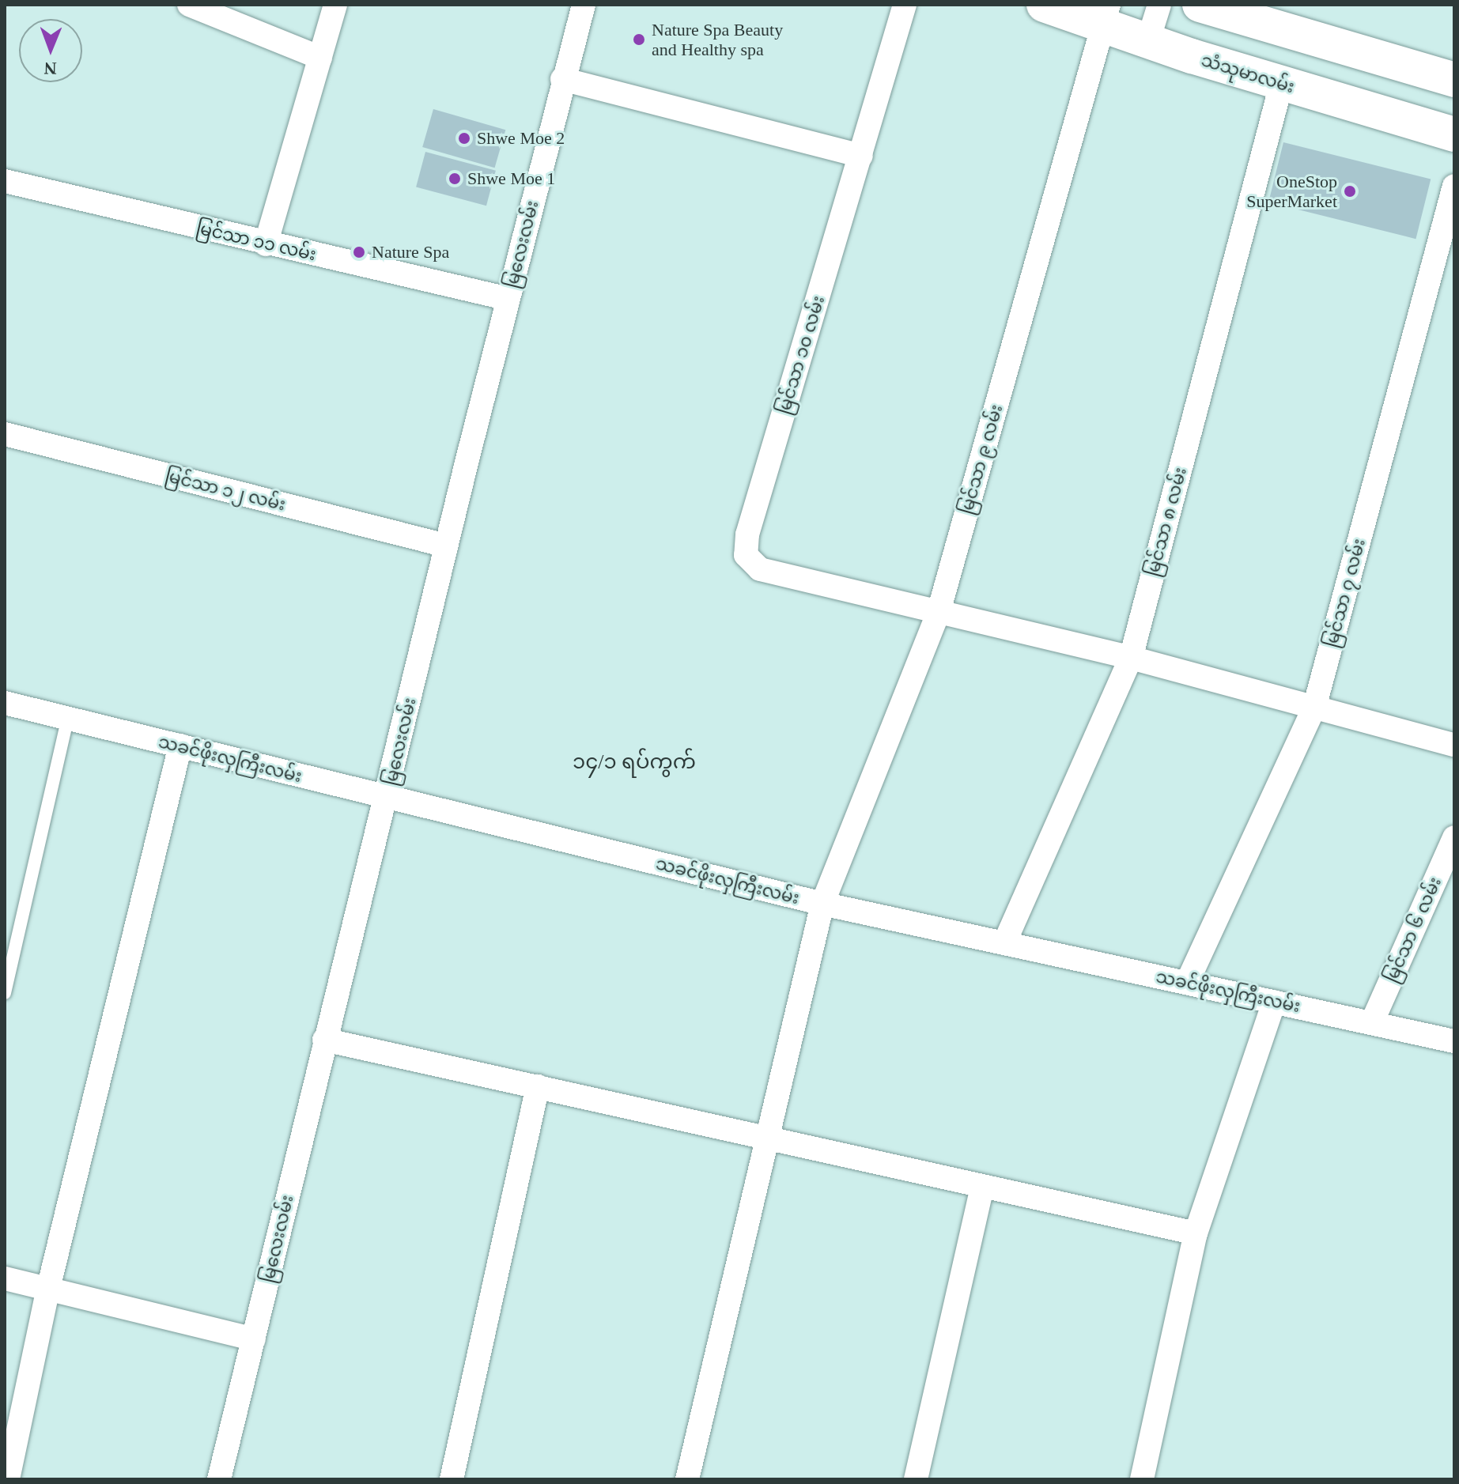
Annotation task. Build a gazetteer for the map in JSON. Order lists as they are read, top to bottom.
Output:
{
  "streets": {
    "main road": ["သံသုမာလမ်း"],
    "street": [
      "မြင်သာ ၁၁ လမ်း",
      "မြလေးလမ်း",
      "မြင်သာ ၁၀ လမ်း",
      "မြင်သာ ၉ လမ်း",
      "မြင်သာ ၁၂ လမ်း",
      "မြင်သာ ၈ လမ်း",
      "မြင်သာ ၇ လမ်း",
      "သခင်ဖိုးလှကြီးလမ်း",
      "မြင်သာ ၆ လမ်း"
    ]
  },
  "crossings": [
    ["သံသုမာလမ်း", "မြင်သာ ၉ လမ်း"],
    ["သံသုမာလမ်း", "မြင်သာ ၈ လမ်း"],
    ["မြင်သာ ၁၁ လမ်း", "မြလေးလမ်း"],
    ["မြလေးလမ်း", "မြင်သာ ၁၂ လမ်း"],
    ["မြလေးလမ်း", "သခင်ဖိုးလှကြီးလမ်း"],
    ["မြင်သာ ၁၀ လမ်း", "မြင်သာ ၉ လမ်း"],
    ["မြင်သာ ၉ လမ်း", "သခင်ဖိုးလှကြီးလမ်း"],
    ["မြင်သာ ၈ လမ်း", "သခင်ဖိုးလှကြီးလမ်း"],
    ["မြင်သာ ၇ လမ်း", "သခင်ဖိုးလှကြီးလမ်း"],
    ["သခင်ဖိုးလှကြီးလမ်း", "မြင်သာ ၆ လမ်း"]
  ],
  "districts": ["၁၄/၁ ရပ်ကွက်"],
  "places": [
    "Nature Spa Beauty and Healthy spa",
    "Shwe Moe 2",
    "Shwe Moe 1",
    "OneStop SuperMarket",
    "Nature Spa"
  ],
  "north": "bottom"
}
